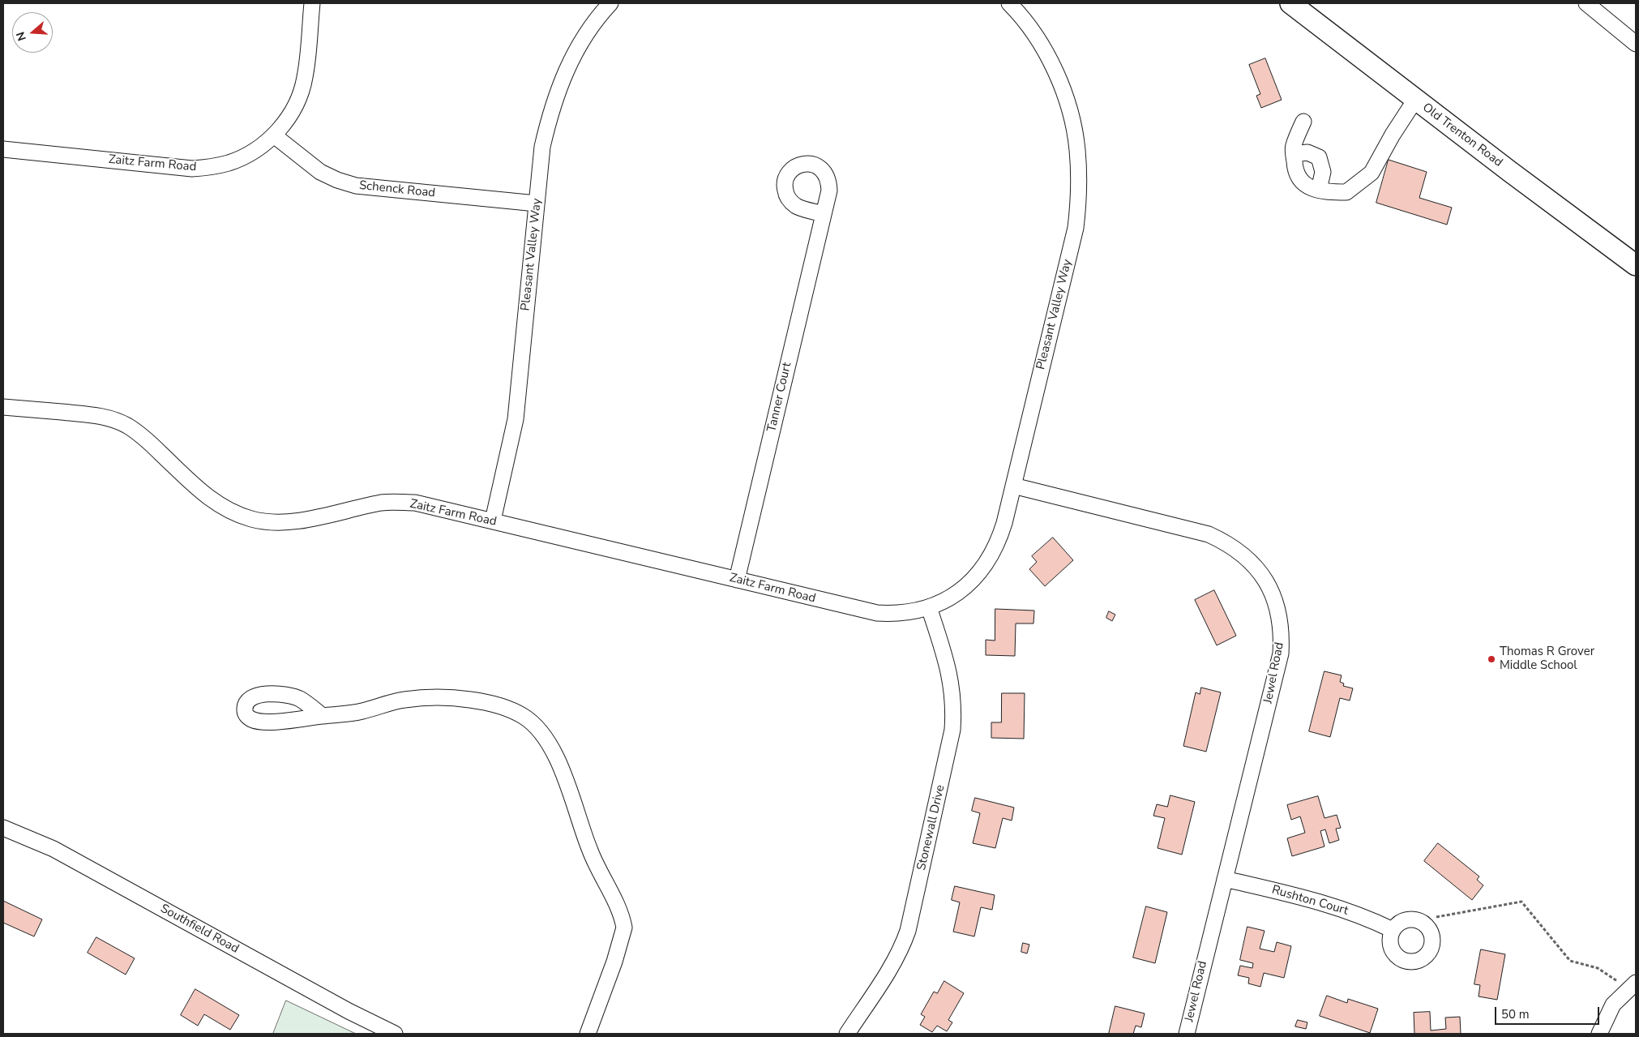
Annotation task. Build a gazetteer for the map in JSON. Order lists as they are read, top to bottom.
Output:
{
  "streets": {
    "main road": ["Old Trenton Road"],
    "street": [
      "Zaitz Farm Road",
      "Schenck Road",
      "Pleasant Valley Way",
      "Tanner Court",
      "Jewel Road",
      "Stonewall Drive",
      "Rushton Court",
      "Southfield Road"
    ]
  },
  "crossings": [
    ["Zaitz Farm Road", "Schenck Road"],
    ["Zaitz Farm Road", "Pleasant Valley Way"],
    ["Zaitz Farm Road", "Tanner Court"],
    ["Zaitz Farm Road", "Stonewall Drive"],
    ["Schenck Road", "Pleasant Valley Way"],
    ["Pleasant Valley Way", "Jewel Road"],
    ["Pleasant Valley Way", "Stonewall Drive"],
    ["Jewel Road", "Rushton Court"]
  ],
  "places": ["Thomas R Grover Middle School"],
  "scale_bar": "50 m",
  "north": "left"
}
